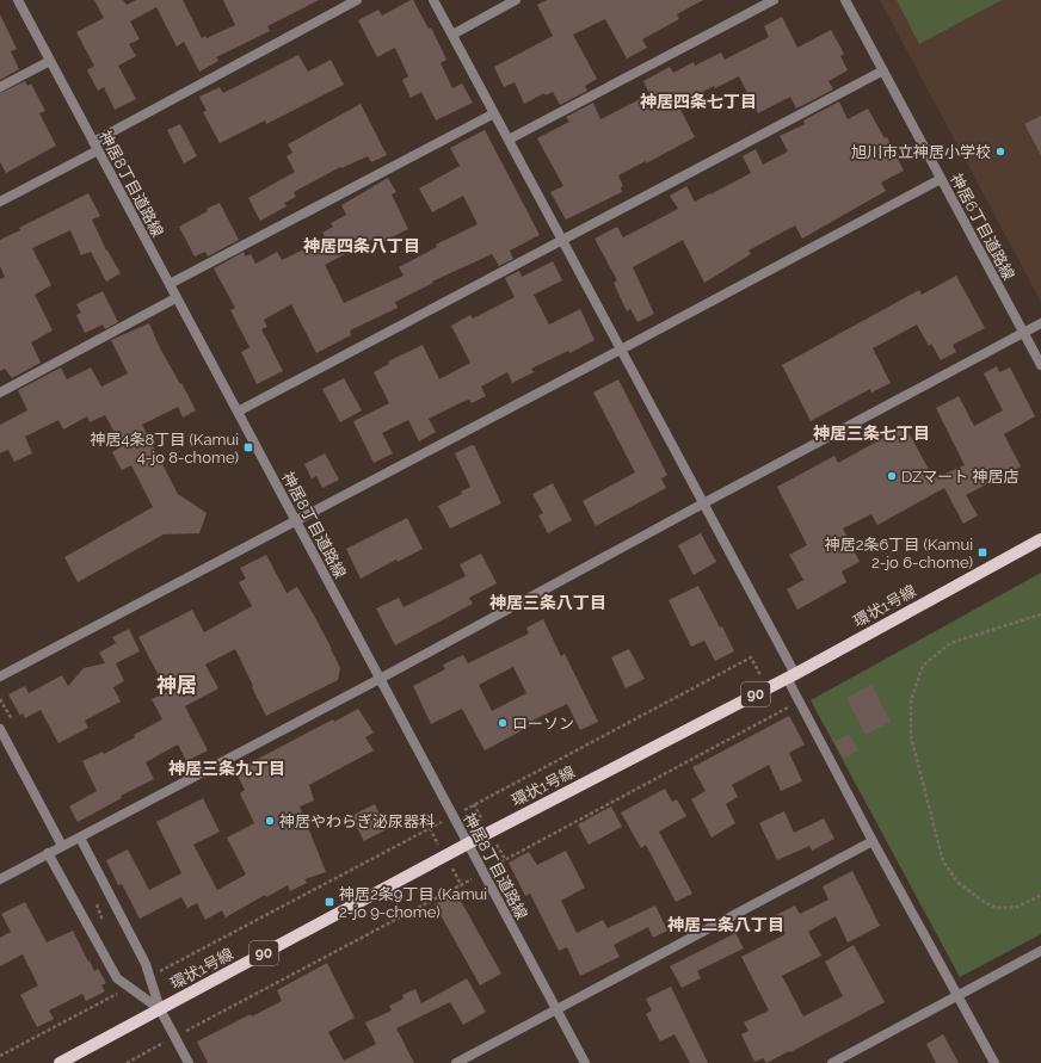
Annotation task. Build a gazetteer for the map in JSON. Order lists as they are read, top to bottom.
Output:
{
  "streets": {
    "main road": ["環状1号線", "90"],
    "street": ["神居8丁目道路線", "神居6丁目道路線"]
  },
  "crossings": [
    ["神居8丁目道路線", "環状1号線"]
  ],
  "districts": [
    "神居四条七丁目",
    "神居四条八丁目",
    "神居三条七丁目",
    "神居三条八丁目",
    "神居",
    "神居三条九丁目",
    "神居二条八丁目"
  ],
  "places": {
    "other": [
      "旭川市立神居小学校",
      "DZマート 神居店",
      "ローソン",
      "神居やわらぎ泌尿器科"
    ],
    "transit": ["神居4条8丁目 (Kamui 4-jo 8-chome)", "神居2条6丁目 (Kamui 2-jo 6-chome)", "神居2条9丁目 (Kamui 2-jo 9-chome)"]
  }
}
